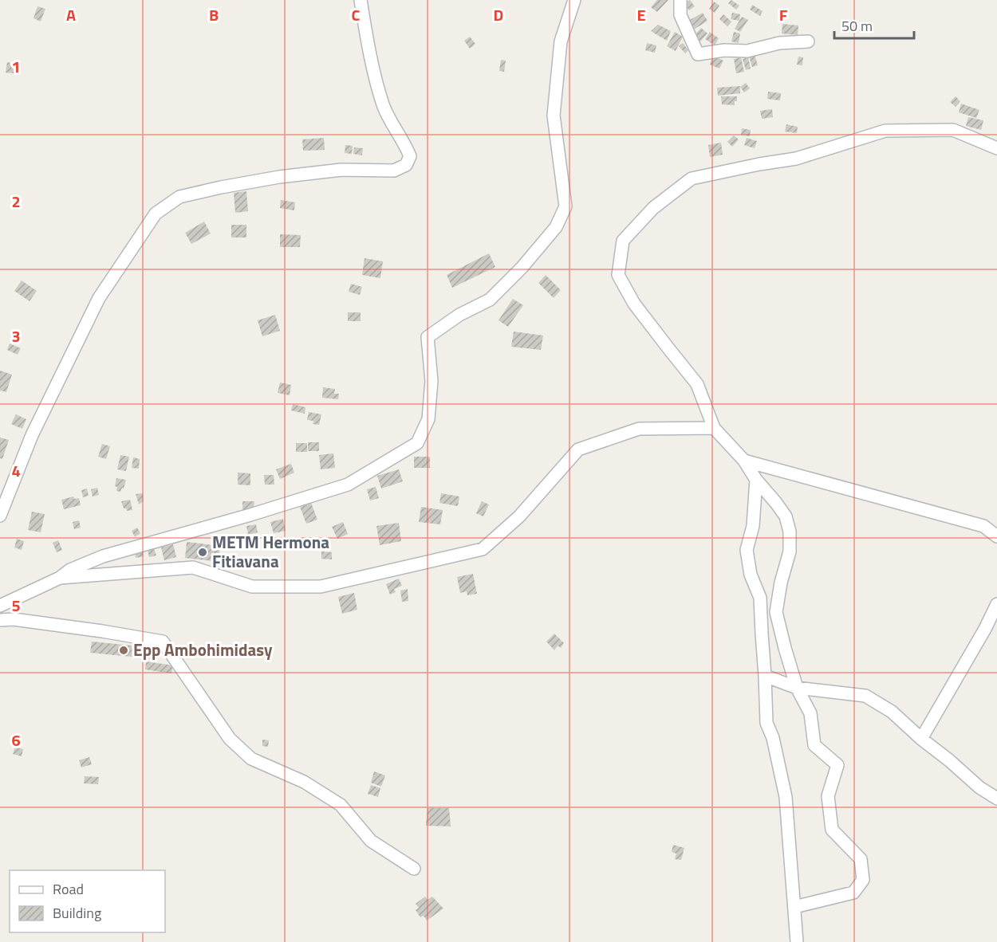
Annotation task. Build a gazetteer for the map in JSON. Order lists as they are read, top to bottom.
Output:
{
  "places": ["METM Hermona Fitiavana", "Epp Ambohimidasy"],
  "legend": ["Road", "Building"],
  "scale_bar": "50 m",
  "grid": {
    "columns": [
      "A",
      "B",
      "C",
      "D",
      "E",
      "F"
    ],
    "rows": [
      "1",
      "2",
      "3",
      "4",
      "5",
      "6"
    ]
  }
}
